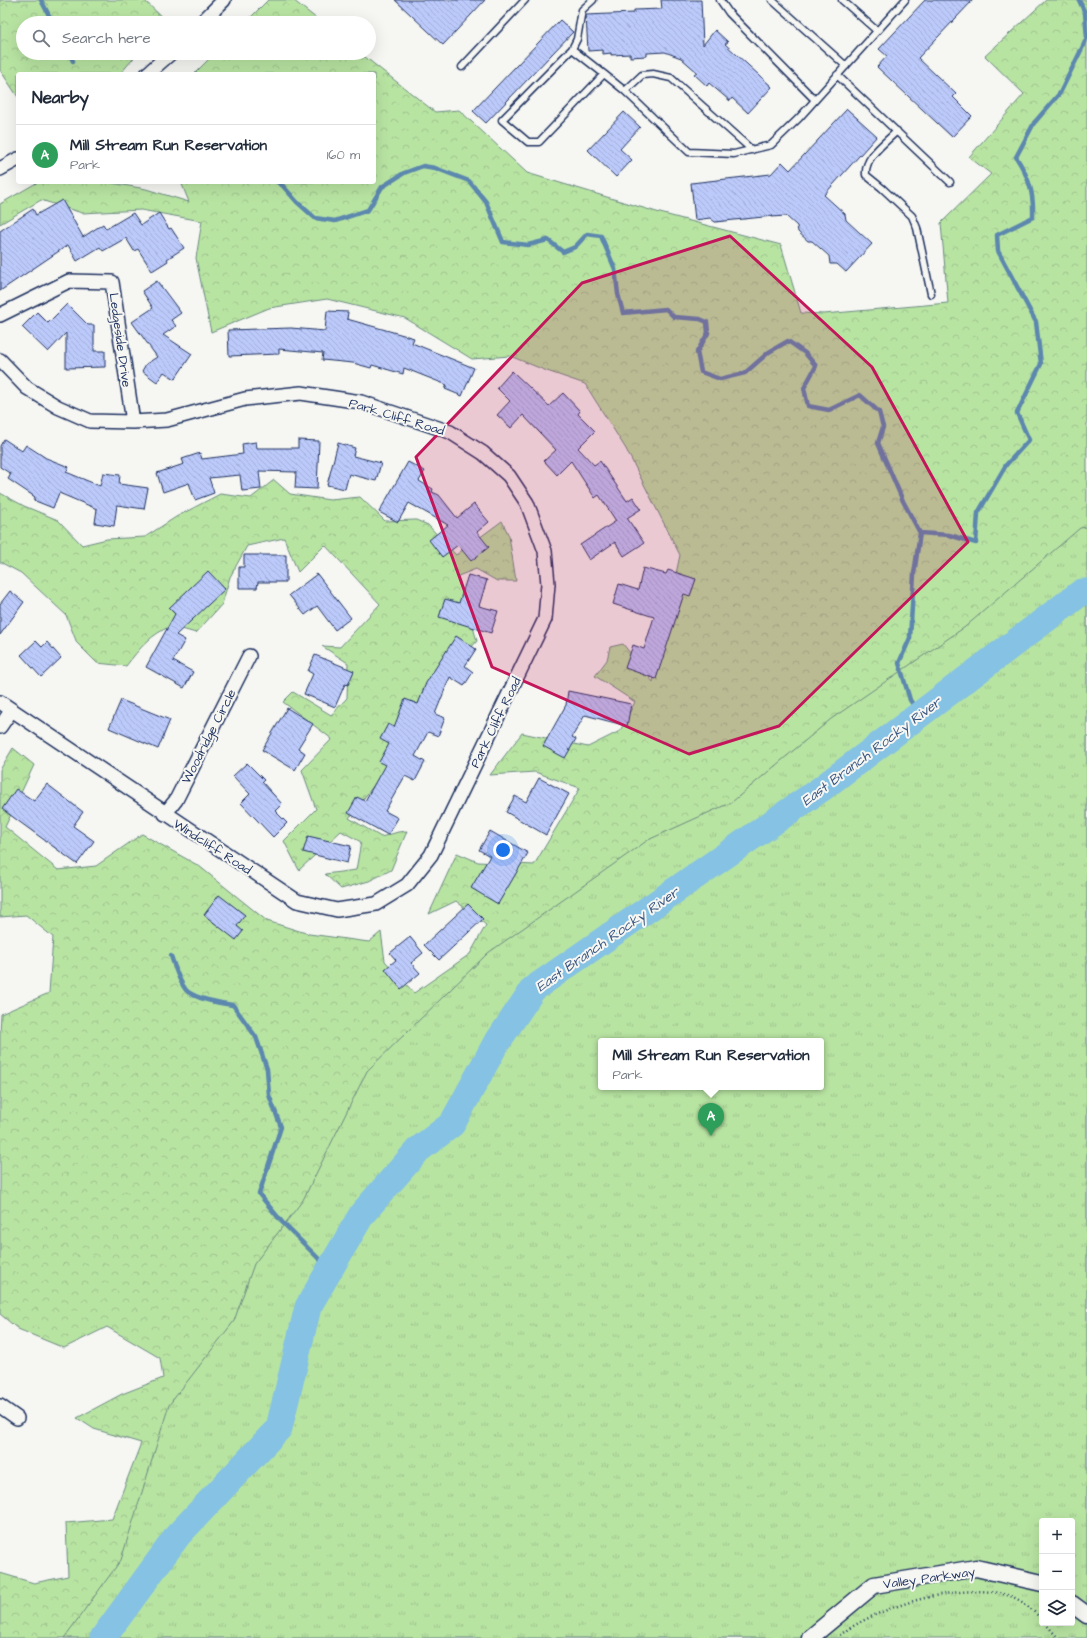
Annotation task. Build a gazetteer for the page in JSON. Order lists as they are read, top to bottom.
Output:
{
  "streets": {
    "street": [
      "Ledgeside Drive",
      "Park Cliff Road",
      "Woodridge Circle",
      "Windcliff Road",
      "Valley Parkway"
    ]
  },
  "crossings": [
    ["Ledgeside Drive", "Park Cliff Road"],
    ["Park Cliff Road", "Windcliff Road"],
    ["Woodridge Circle", "Windcliff Road"]
  ],
  "water": ["East Branch Rocky River"],
  "page": {
    "search": "Search here",
    "heading": "Nearby",
    "list": [
      {
        "mark": "A",
        "name": "Mill Stream Run Reservation",
        "note": "Park",
        "value": "160 m"
      }
    ],
    "popup": ["Mill Stream Run Reservation", "Park"],
    "pins": "A",
    "map_buttons": ["+", "−"]
  }
}
